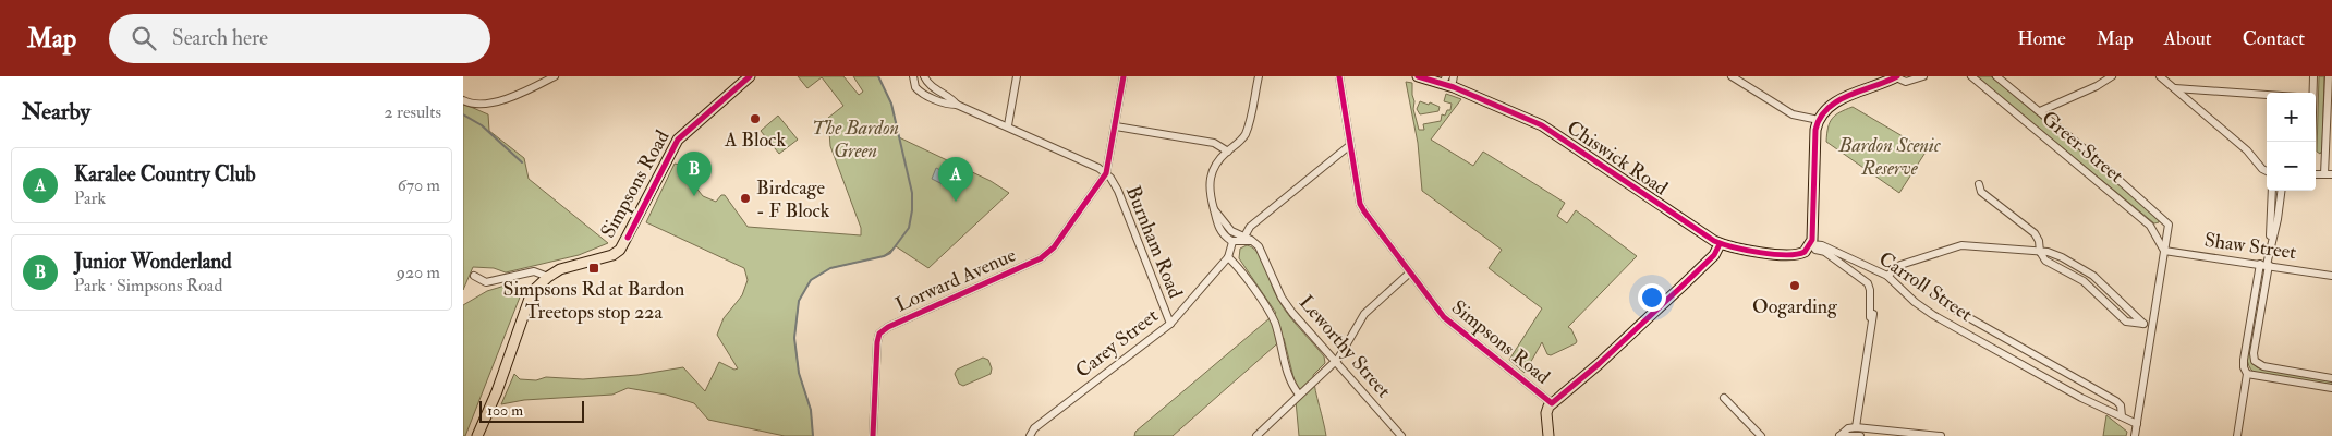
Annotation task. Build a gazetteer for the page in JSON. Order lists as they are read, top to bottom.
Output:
{
  "streets": {
    "main road": ["Chiswick Road", "Simpsons Road"],
    "street": [
      "Greer Street",
      "Burnham Road",
      "Shaw Street",
      "Lorward Avenue",
      "Carroll Street",
      "Carey Street",
      "Leworthy Street"
    ]
  },
  "crossings": [
    ["Greer Street", "Shaw Street"],
    ["Greer Street", "Carroll Street"],
    ["Chiswick Road", "Simpsons Road"],
    ["Burnham Road", "Lorward Avenue"],
    ["Burnham Road", "Carey Street"],
    ["Carey Street", "Leworthy Street"]
  ],
  "parks": ["The Bardon Green", "Bardon Scenic Reserve"],
  "places": {
    "other": ["A Block", "Birdcage - F Block", "Oogarding"],
    "transit": ["Simpsons Rd at Bardon Treetops stop 22a"]
  },
  "scale_bar": "100 m",
  "page": {
    "header": "Map",
    "search": "Search here",
    "nav": [
      "Home",
      "Map",
      "About",
      "Contact"
    ],
    "heading": ["Nearby", "2 results"],
    "map_buttons": ["+", "−"],
    "list": [
      {
        "mark": "A",
        "name": "Karalee Country Club",
        "note": "Park",
        "value": "670 m"
      },
      {
        "mark": "B",
        "name": "Junior Wonderland",
        "note": "Park · Simpsons Road",
        "value": "920 m"
      }
    ],
    "pins": ["B", "A"],
    "scale": "100 m"
  }
}
